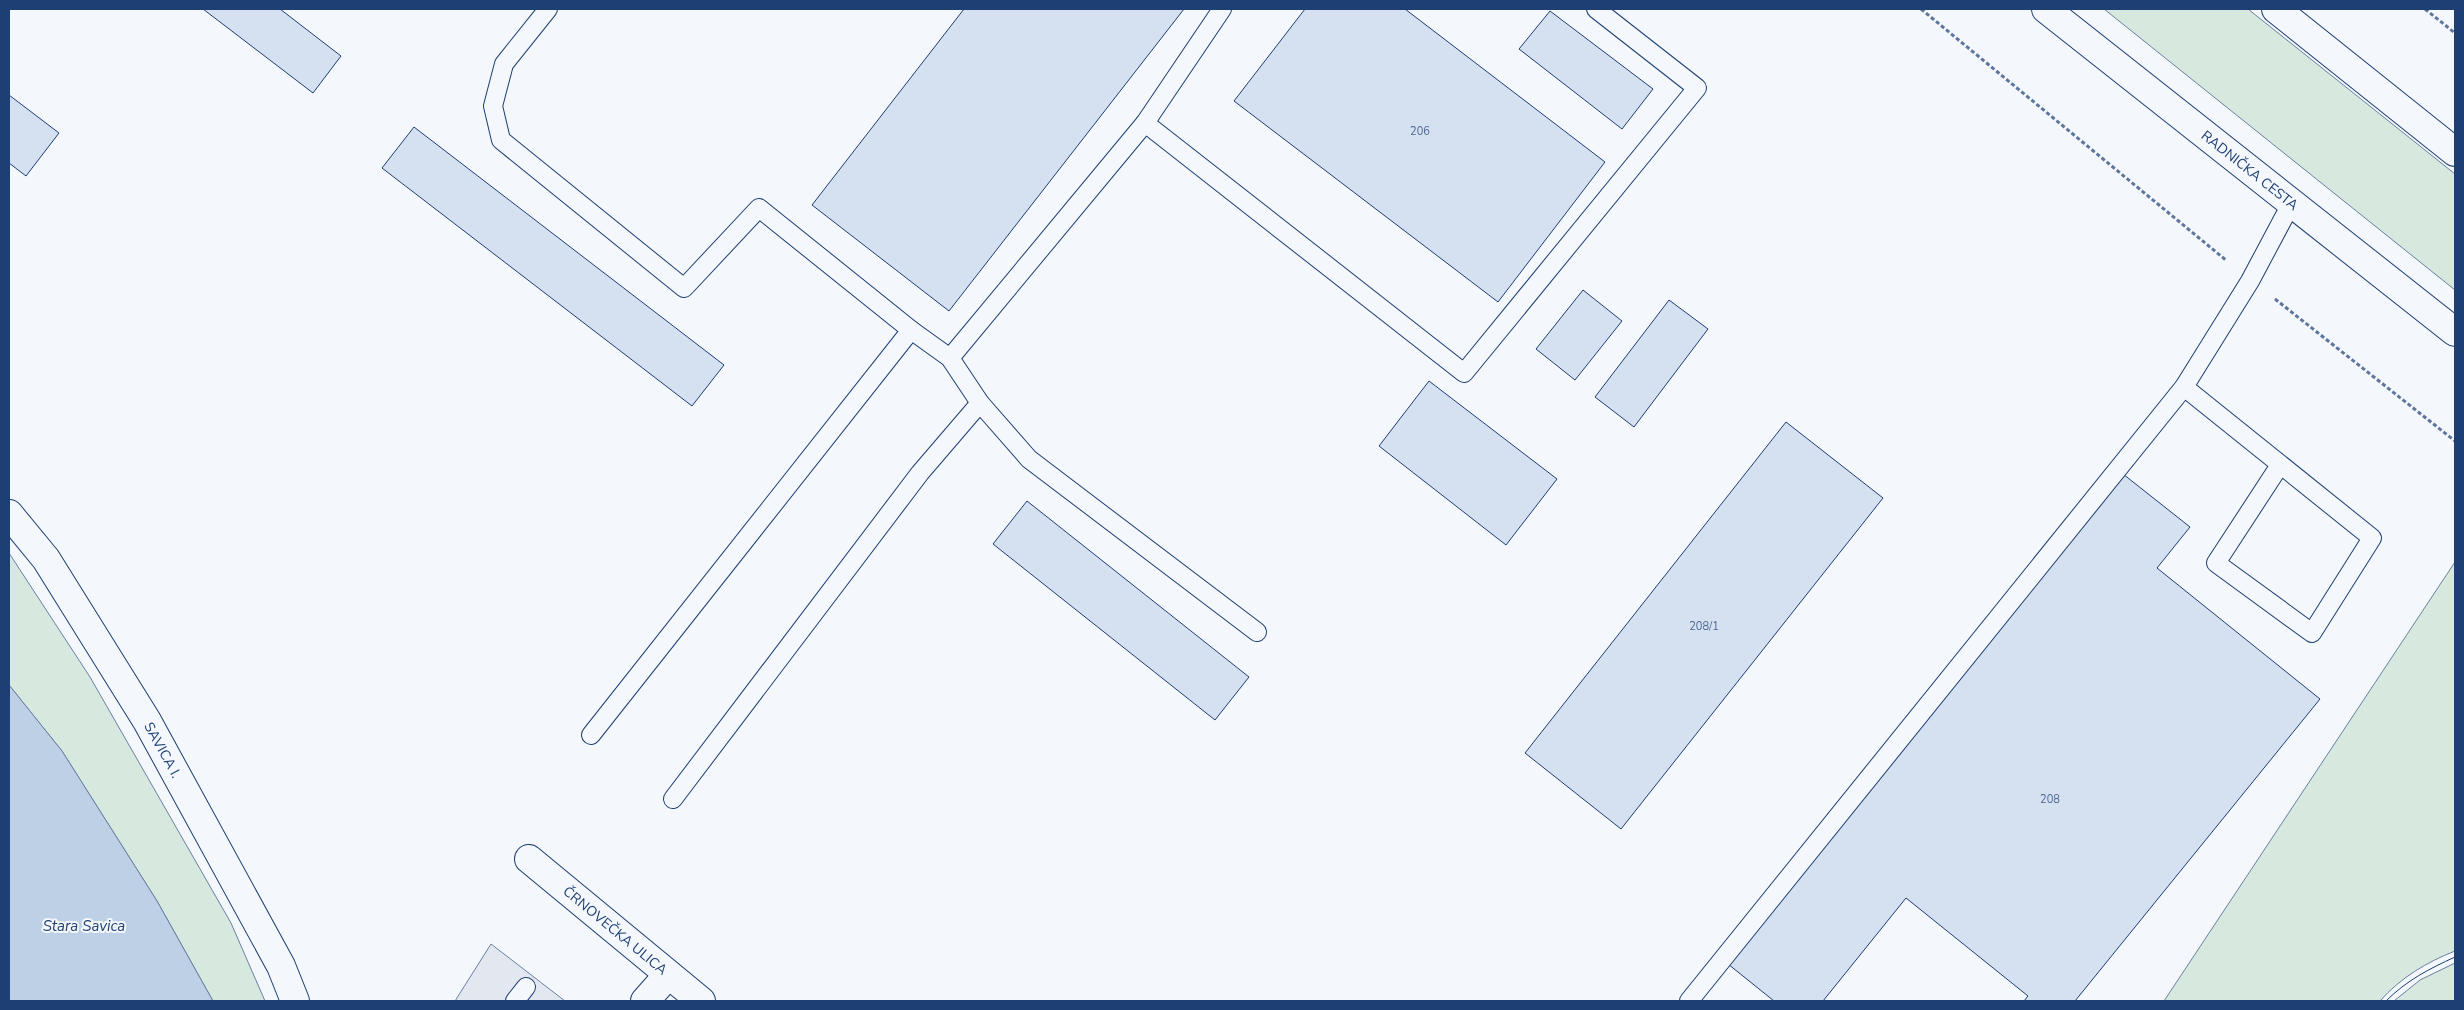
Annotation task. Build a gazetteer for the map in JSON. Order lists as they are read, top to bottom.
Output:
{
  "streets": {
    "street": ["RADNIČKA CESTA", "SAVICA I.", "ČRNOVEČKA ULICA"]
  },
  "water": ["Stara Savica"],
  "house_numbers": ["206", "208/1", "208"]
}
